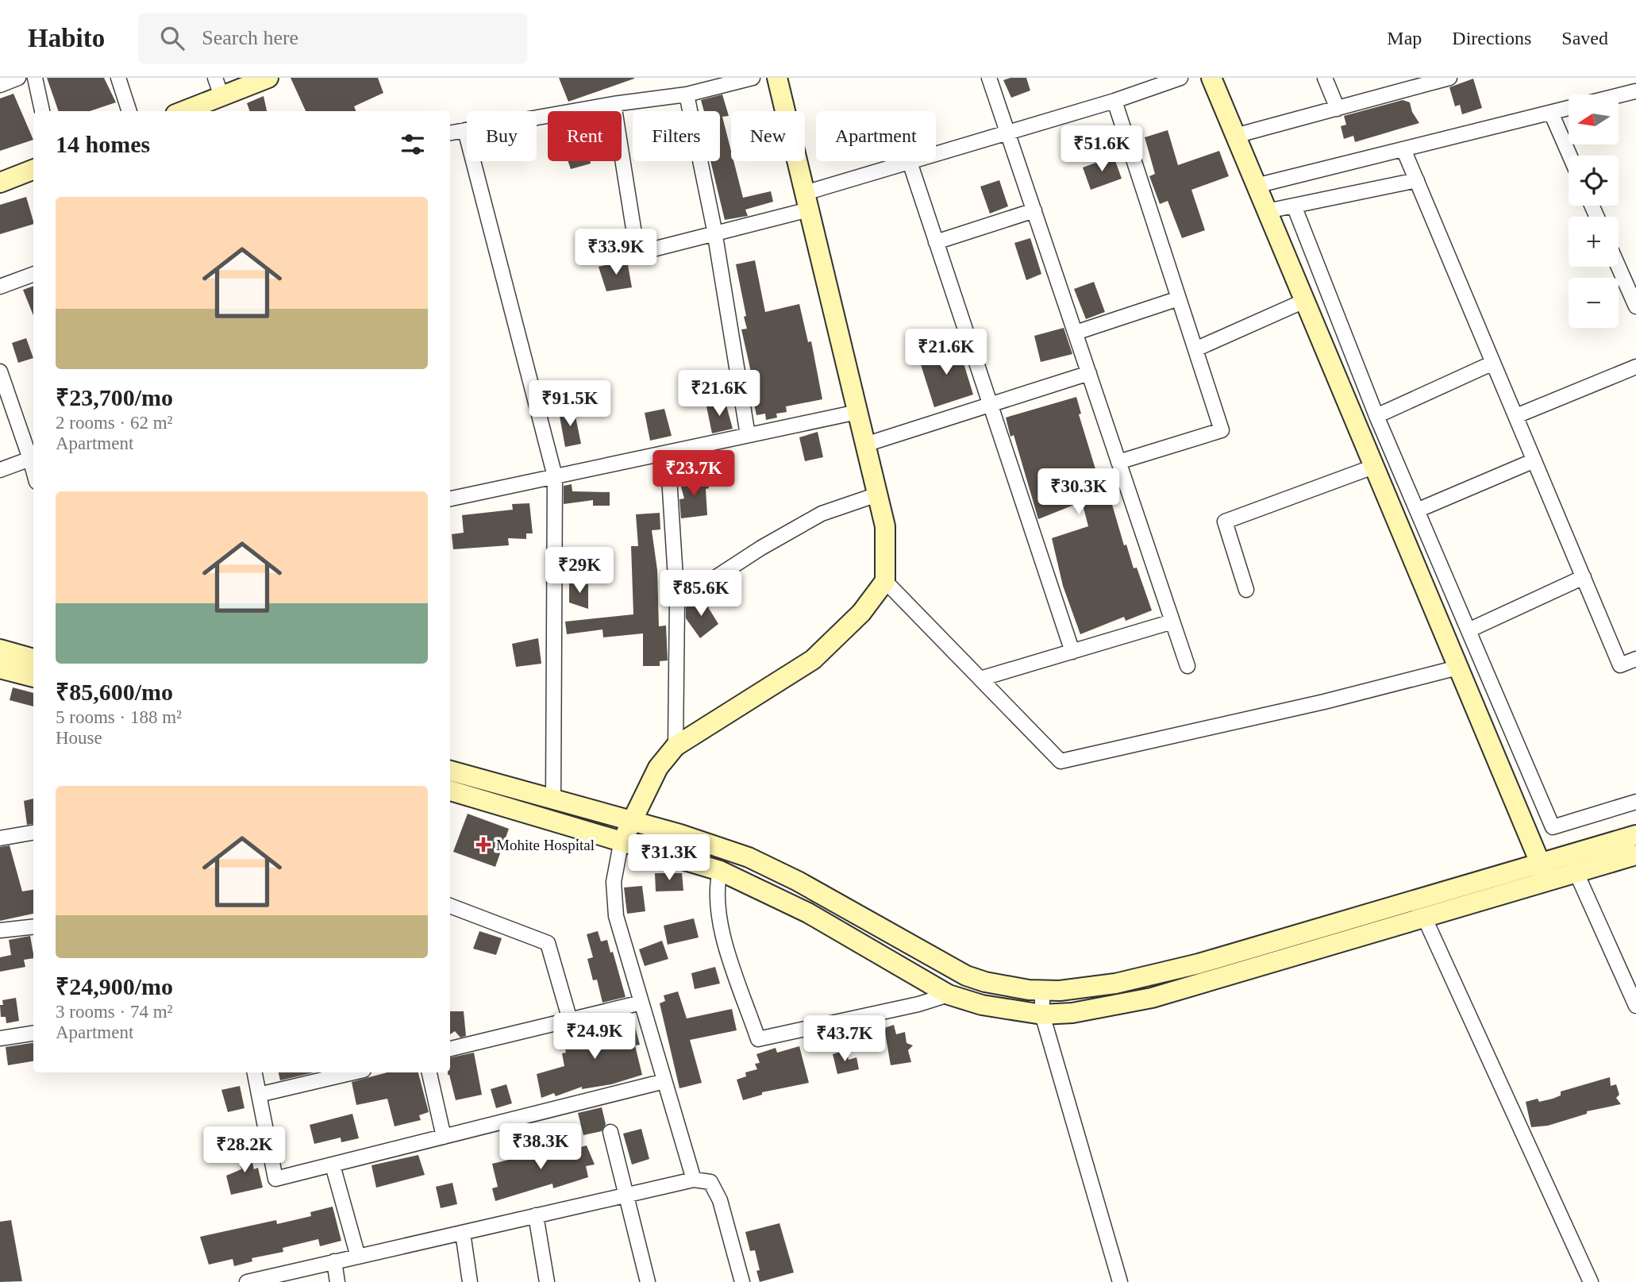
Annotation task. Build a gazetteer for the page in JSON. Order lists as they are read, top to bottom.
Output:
{
  "places": {
    "health": ["Mohite Hospital"]
  },
  "north": "left",
  "page": {
    "header": "Habito",
    "search": "Search here",
    "nav": ["Map", "Directions", "Saved"],
    "map_buttons": ["+", "−"],
    "chip": [
      "Buy",
      "Rent",
      "Filters",
      "New",
      "Apartment"
    ],
    "heading": "14 homes",
    "price": [
      "₹51.6K",
      "₹33.9K",
      "₹21.6K",
      "₹21.6K",
      "₹91.5K",
      "₹23.7K",
      "₹30.3K",
      "₹29K",
      "₹85.6K",
      "₹31.3K",
      "₹24.9K",
      "₹43.7K",
      "₹38.3K",
      "₹28.2K"
    ],
    "list": [
      {
        "name": "₹23,700/mo",
        "note": "2 rooms · 62 m² · Apartment"
      },
      {
        "name": "₹85,600/mo",
        "note": "5 rooms · 188 m² · House"
      },
      {
        "name": "₹24,900/mo",
        "note": "3 rooms · 74 m² · Apartment"
      }
    ]
  }
}
